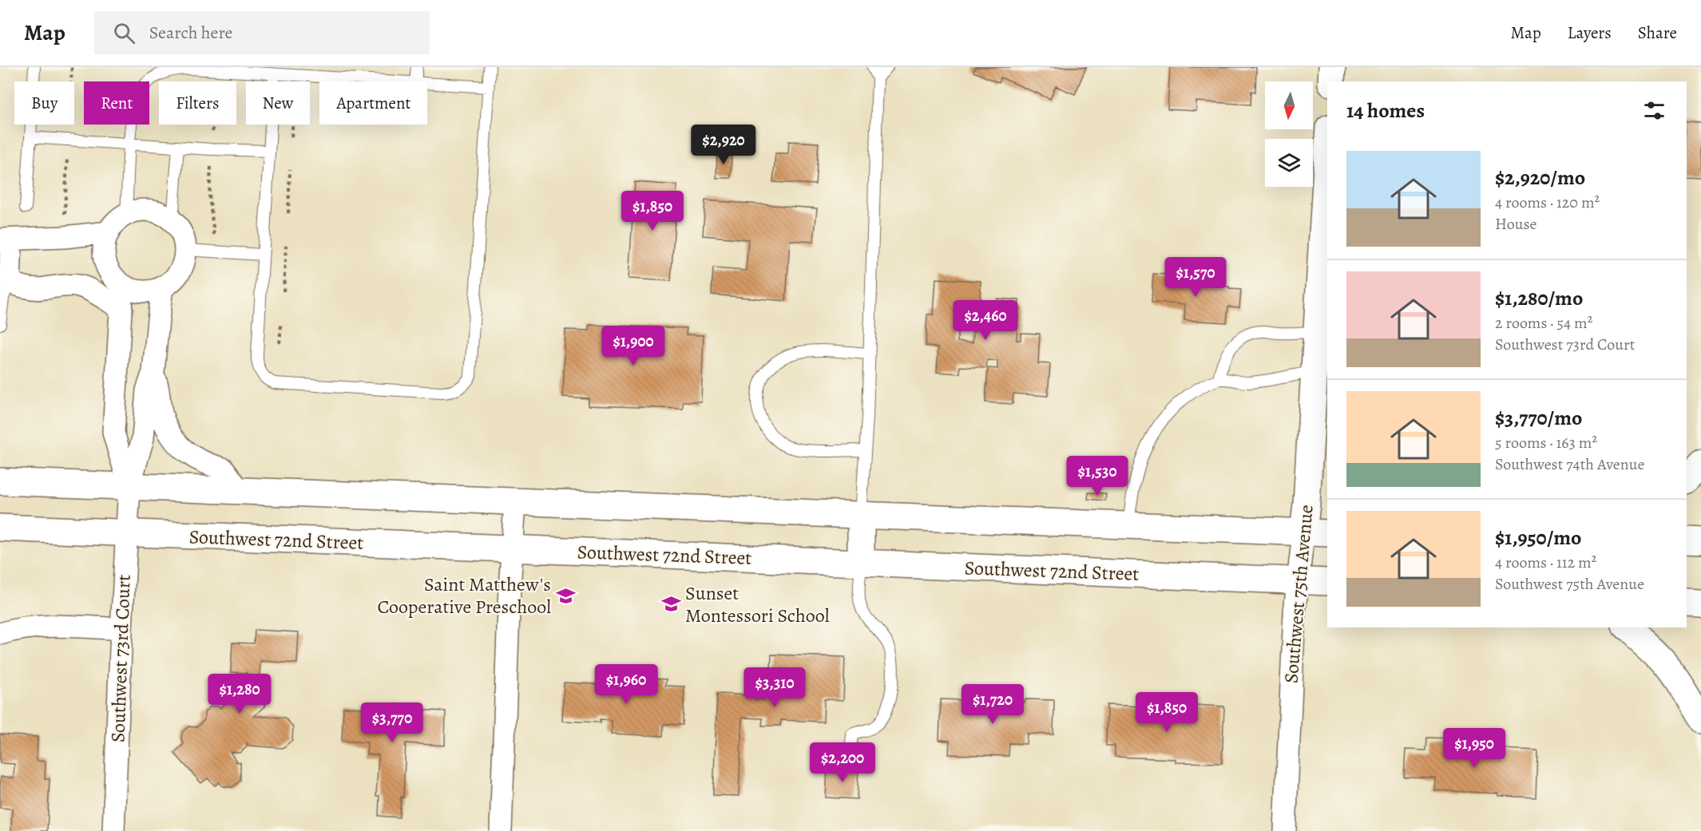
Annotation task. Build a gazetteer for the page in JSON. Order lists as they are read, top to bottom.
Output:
{
  "streets": {
    "main road": ["Southwest 72nd Street", "Southwest 75th Avenue"],
    "street": ["Southwest 73rd Court"]
  },
  "crossings": [
    ["Southwest 72nd Street", "Southwest 75th Avenue"],
    ["Southwest 72nd Street", "Southwest 73rd Court"]
  ],
  "places": {
    "school or university": ["Saint Matthew's Cooperative Preschool", "Sunset Montessori School"]
  },
  "north": "bottom",
  "page": {
    "header": "Map",
    "search": "Search here",
    "nav": ["Map", "Layers", "Share"],
    "chip": [
      "Buy",
      "Rent",
      "Filters",
      "New",
      "Apartment"
    ],
    "heading": "14 homes",
    "price": [
      "$2,920",
      "$1,850",
      "$1,570",
      "$2,460",
      "$1,900",
      "$1,530",
      "$1,960",
      "$3,310",
      "$1,280",
      "$1,720",
      "$1,850",
      "$3,770",
      "$1,950",
      "$2,200"
    ],
    "list": [
      {
        "name": "$2,920/mo",
        "note": "4 rooms · 120 m² · House"
      },
      {
        "name": "$1,280/mo",
        "note": "2 rooms · 54 m² · Southwest 73rd Court"
      },
      {
        "name": "$3,770/mo",
        "note": "5 rooms · 163 m² · Southwest 74th Avenue"
      },
      {
        "name": "$1,950/mo",
        "note": "4 rooms · 112 m² · Southwest 75th Avenue"
      }
    ]
  }
}
